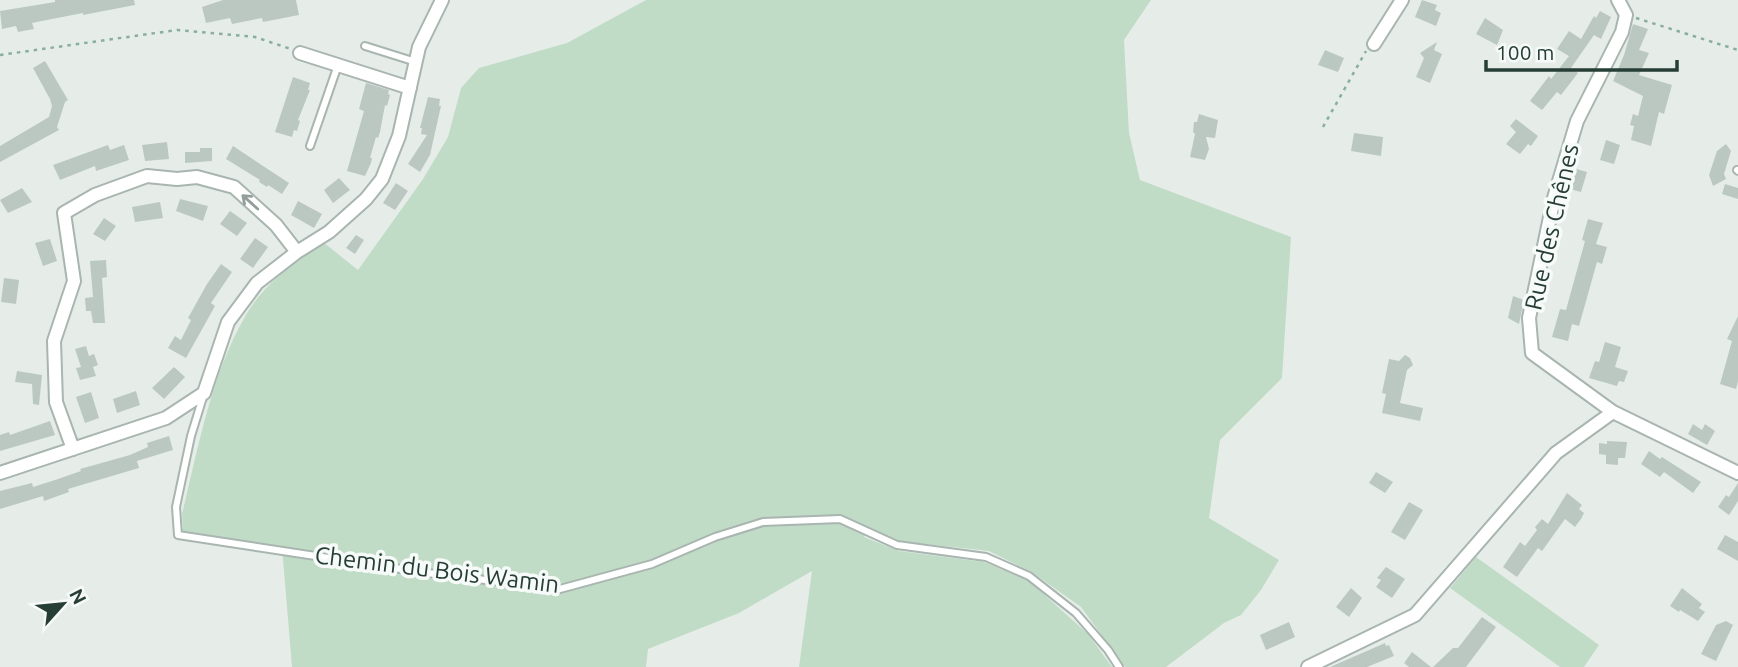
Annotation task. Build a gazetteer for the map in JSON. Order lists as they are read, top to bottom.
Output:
{
  "streets": {
    "street": ["Rue des Chênes"],
    "lane": ["Chemin du Bois Wamin"]
  },
  "scale_bar": "100 m",
  "north": "top right"
}
